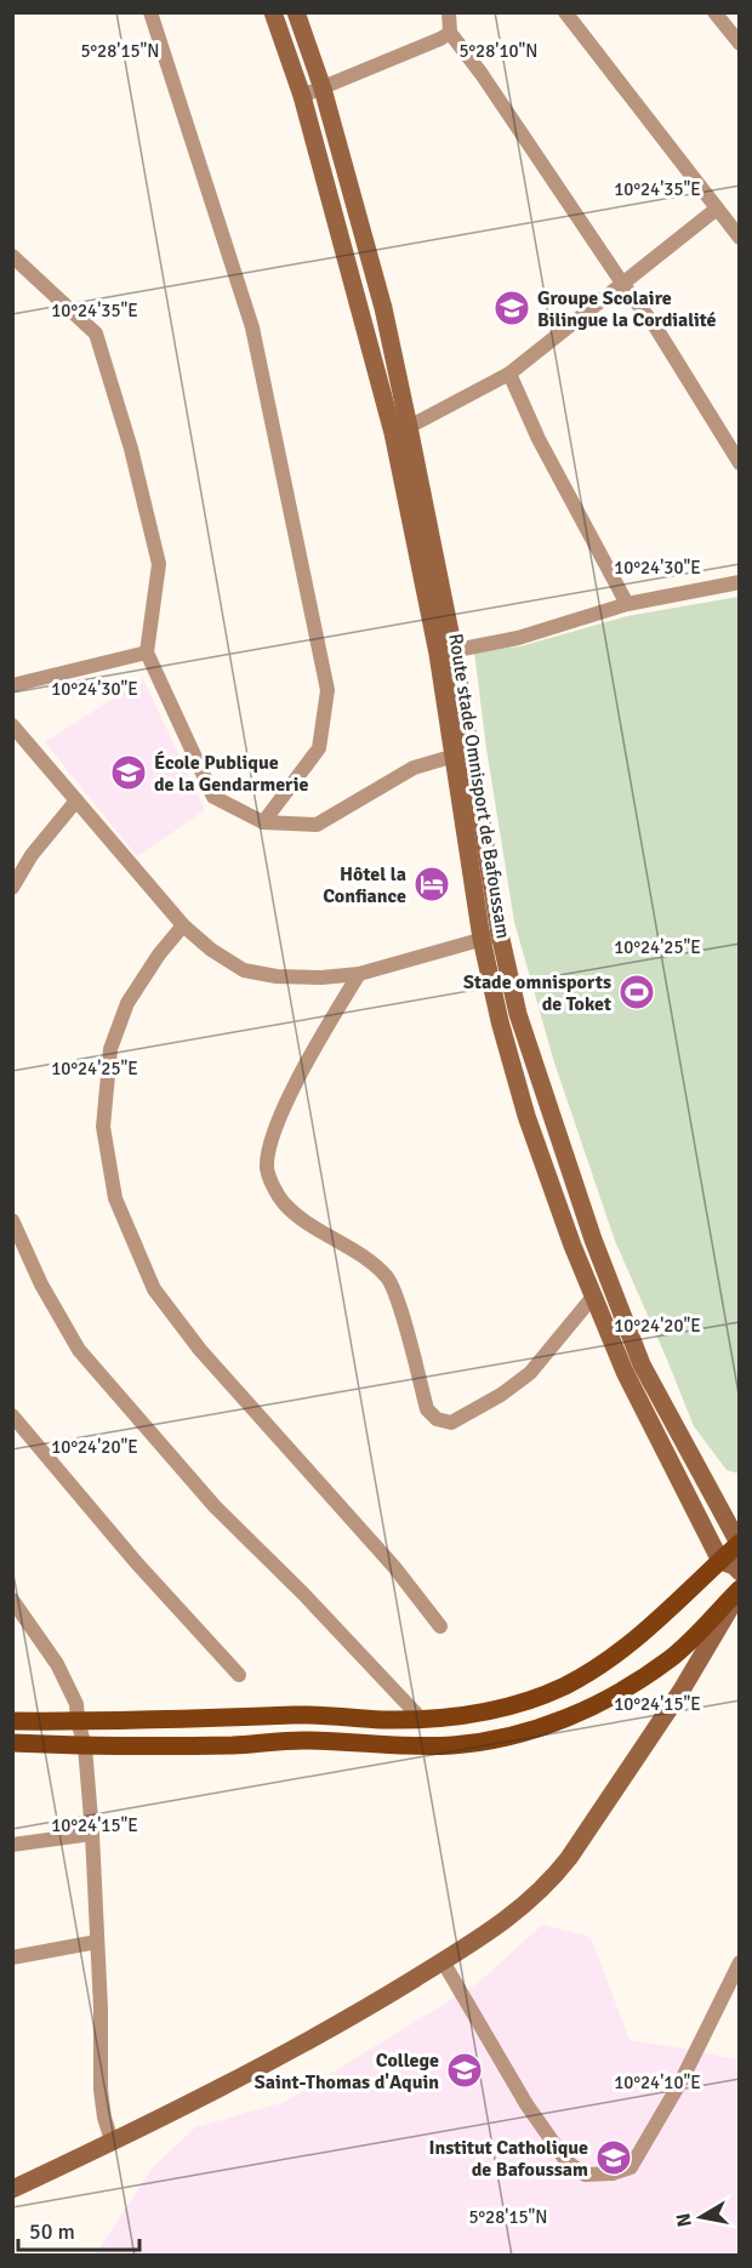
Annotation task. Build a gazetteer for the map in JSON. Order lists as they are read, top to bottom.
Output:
{
  "streets": {
    "street": ["Route stade Omnisport de Bafoussam"]
  },
  "places": {
    "school or university": [
      "Groupe Scolaire Bilingue la Cordialité",
      "École Publique de la Gendarmerie",
      "College Saint-Thomas d'Aquin",
      "Institut Catholique de Bafoussam"
    ],
    "hotel": ["Hôtel la Confiance"],
    "sports": ["Stade omnisports de Toket"]
  },
  "scale_bar": "50 m",
  "north": "left",
  "coordinates": [
    "5°28'10\"N",
    "5°28'15\"N",
    "10°24'35\"E",
    "10°24'30\"E",
    "10°24'25\"E",
    "10°24'20\"E",
    "10°24'15\"E",
    "10°24'10\"E"
  ]
}
